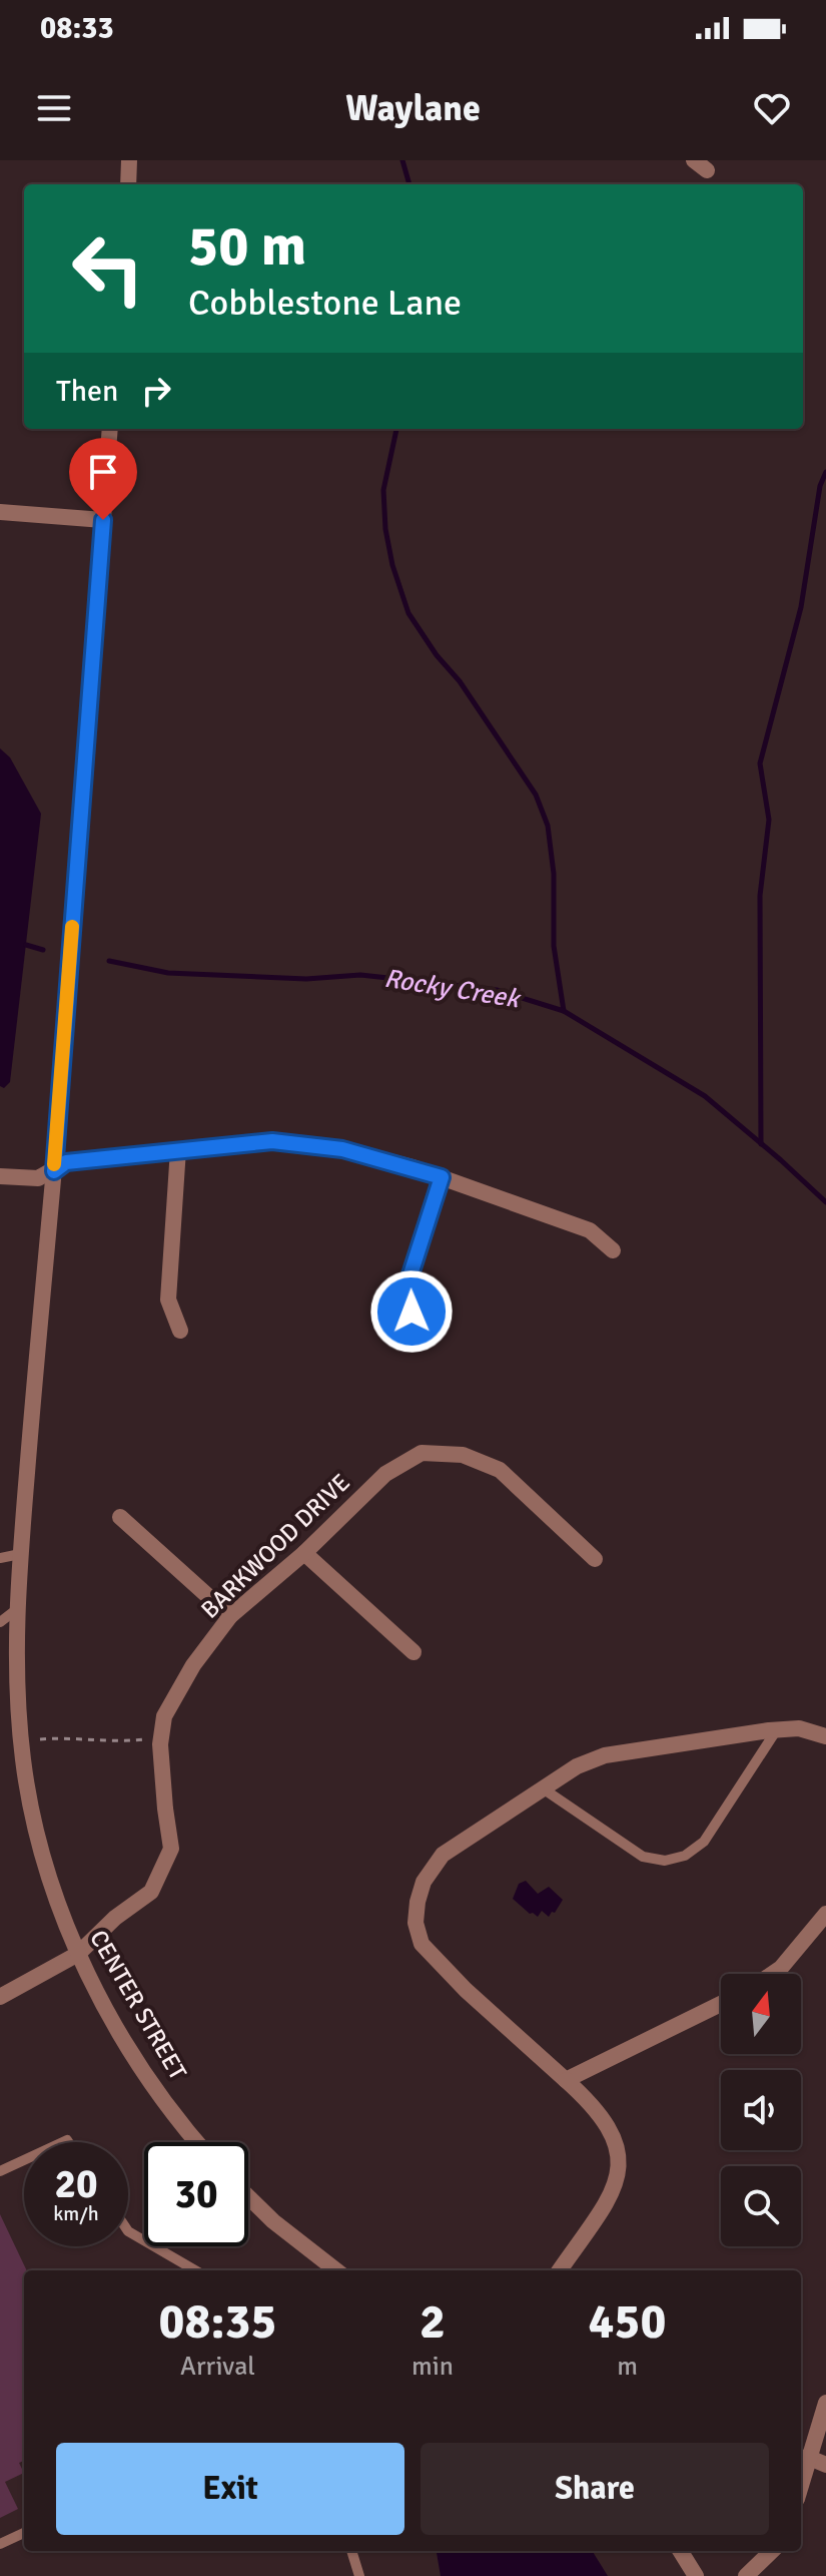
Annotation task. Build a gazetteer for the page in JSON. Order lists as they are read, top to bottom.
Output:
{
  "streets": {
    "street": ["BARKWOOD DRIVE", "CENTER STREET"]
  },
  "crossings": [
    ["BARKWOOD DRIVE", "CENTER STREET"]
  ],
  "water": ["Rocky Creek"],
  "north": "top",
  "page": {
    "status": "08:33",
    "header": "Waylane",
    "turn": ["50 m", "Cobblestone Lane"],
    "then": "Then",
    "speed": "20 km/h",
    "limit": "30",
    "eta": [
      "08:35",
      "Arrival",
      "2",
      "min",
      "450",
      "m"
    ],
    "buttons": ["Exit", "Share"]
  }
}
